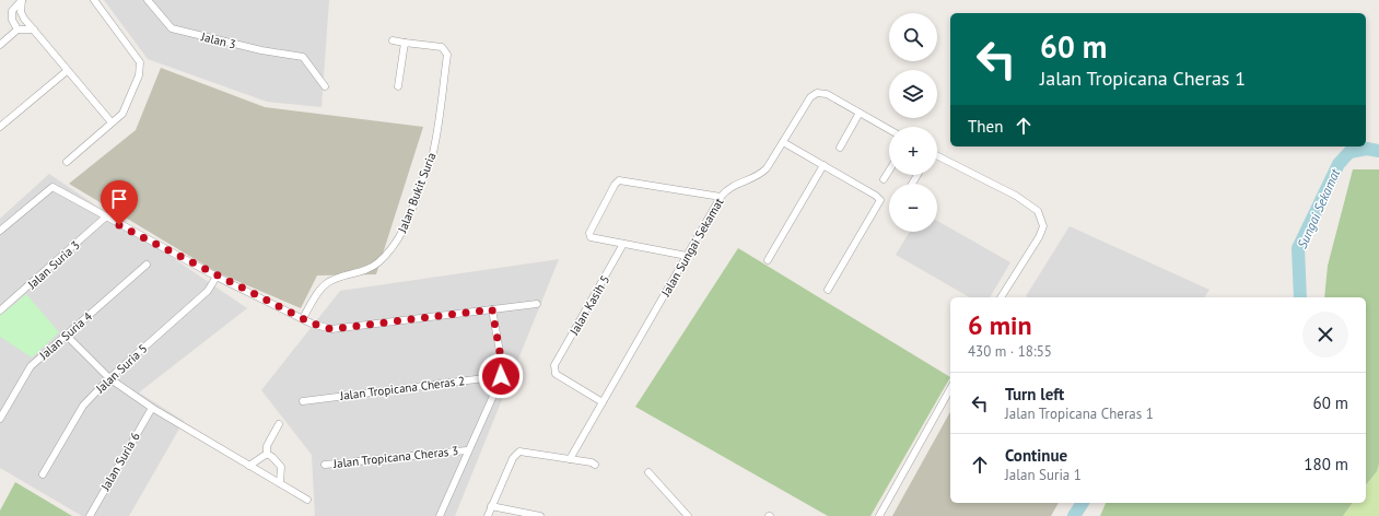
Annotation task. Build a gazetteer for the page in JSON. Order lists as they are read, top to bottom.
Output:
{
  "streets": {
    "street": [
      "Jalan 3",
      "Jalan Bukit Suria",
      "Jalan Sungai Sekamat",
      "Jalan Suria 3",
      "Jalan Kasih 5",
      "Jalan Suria 4",
      "Jalan Suria 5",
      "Jalan Tropicana Cheras 2",
      "Jalan Tropicana Cheras 3",
      "Jalan Suria 6"
    ]
  },
  "crossings": [
    ["Jalan Sungai Sekamat", "Jalan Kasih 5"]
  ],
  "water": ["Sungai Sekamat"],
  "page": {
    "map_buttons": ["+", "−"],
    "turn": ["60 m", "Jalan Tropicana Cheras 1"],
    "then": "Then",
    "heading": ["6 min", "430 m · 18:55"],
    "list": [
      {
        "name": "Turn left",
        "note": "Jalan Tropicana Cheras 1",
        "value": "60 m"
      },
      {
        "name": "Continue",
        "note": "Jalan Suria 1",
        "value": "180 m"
      }
    ]
  }
}
